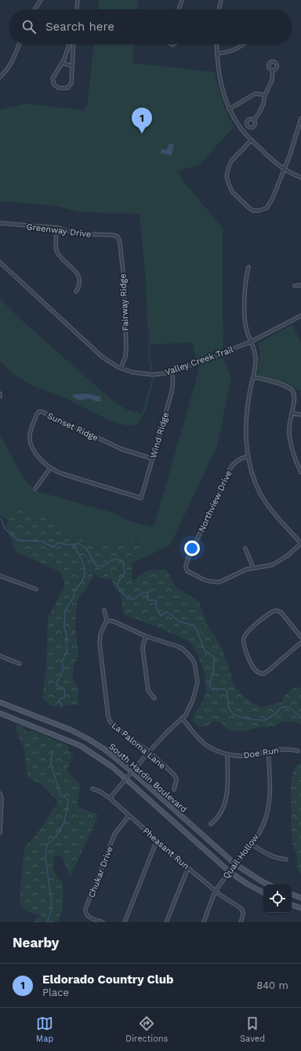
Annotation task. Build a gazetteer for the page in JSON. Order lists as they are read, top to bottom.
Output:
{
  "streets": {
    "main road": ["South Hardin Boulevard"],
    "street": [
      "Greenway Drive",
      "Fairway Ridge",
      "Valley Creek Trail",
      "Sunset Ridge",
      "Wind Ridge",
      "Northview Drive",
      "La Paloma Lane",
      "Doe Run",
      "Pheasant Run",
      "Quail Hollow",
      "Chukar Drive"
    ]
  },
  "crossings": [
    ["Greenway Drive", "Fairway Ridge"],
    ["Fairway Ridge", "Valley Creek Trail"],
    ["Valley Creek Trail", "Wind Ridge"],
    ["Sunset Ridge", "Wind Ridge"],
    ["Doe Run", "Quail Hollow"],
    ["South Hardin Boulevard", "Quail Hollow"],
    ["Pheasant Run", "Quail Hollow"],
    ["Pheasant Run", "Chukar Drive"]
  ],
  "page": {
    "search": "Search here",
    "pins": "1",
    "heading": "Nearby",
    "list": [
      {
        "mark": "1",
        "name": "Eldorado Country Club",
        "note": "Place",
        "value": "840 m"
      }
    ],
    "nav": ["Map", "Directions", "Saved"]
  }
}
